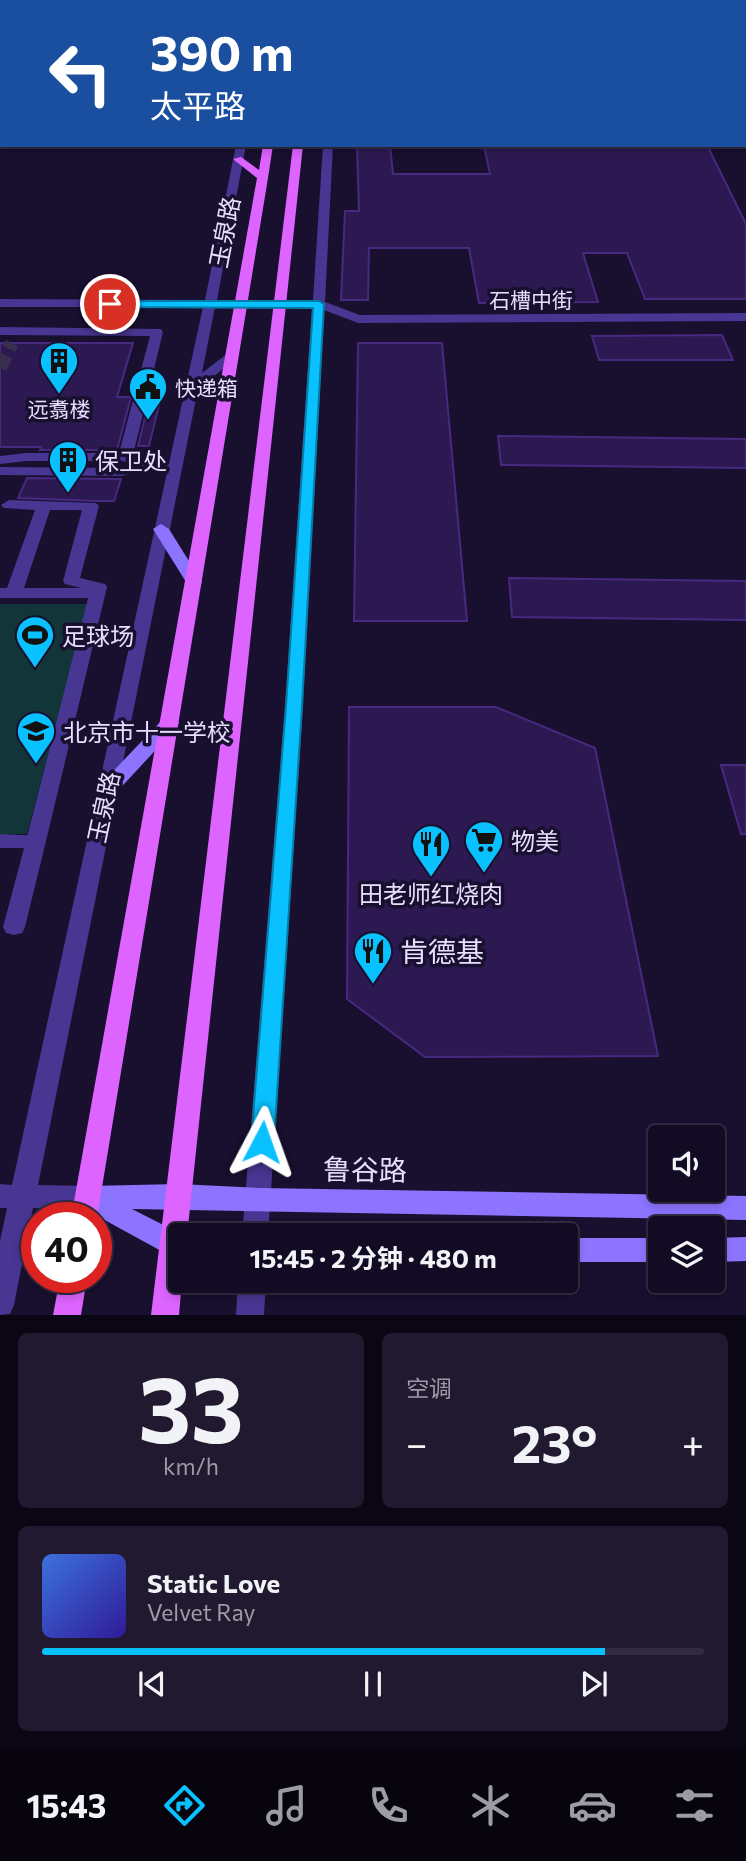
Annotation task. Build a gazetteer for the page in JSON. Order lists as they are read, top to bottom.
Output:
{
  "streets": {
    "main road": ["玉泉路", "鲁谷路"],
    "street": ["石槽中街"]
  },
  "places": {
    "building": ["远翥楼", "保卫处"],
    "public building": ["快递箱"],
    "sports": ["足球场"],
    "school or university": ["北京市十一学校"],
    "supermarket": ["物美"],
    "restaurant": ["田老师红烧肉", "肯德基"]
  },
  "page": {
    "turn": ["390 m", "太平路"],
    "limit": "40",
    "trip": "15:45 · 2 分钟 · 480 m",
    "tile": [
      ["33", "km/h"],
      "空调"
    ],
    "heat": ["−", "23°", "+"],
    "song": ["Static Love", "Velvet Ray"],
    "tabs": "15:43"
  }
}
